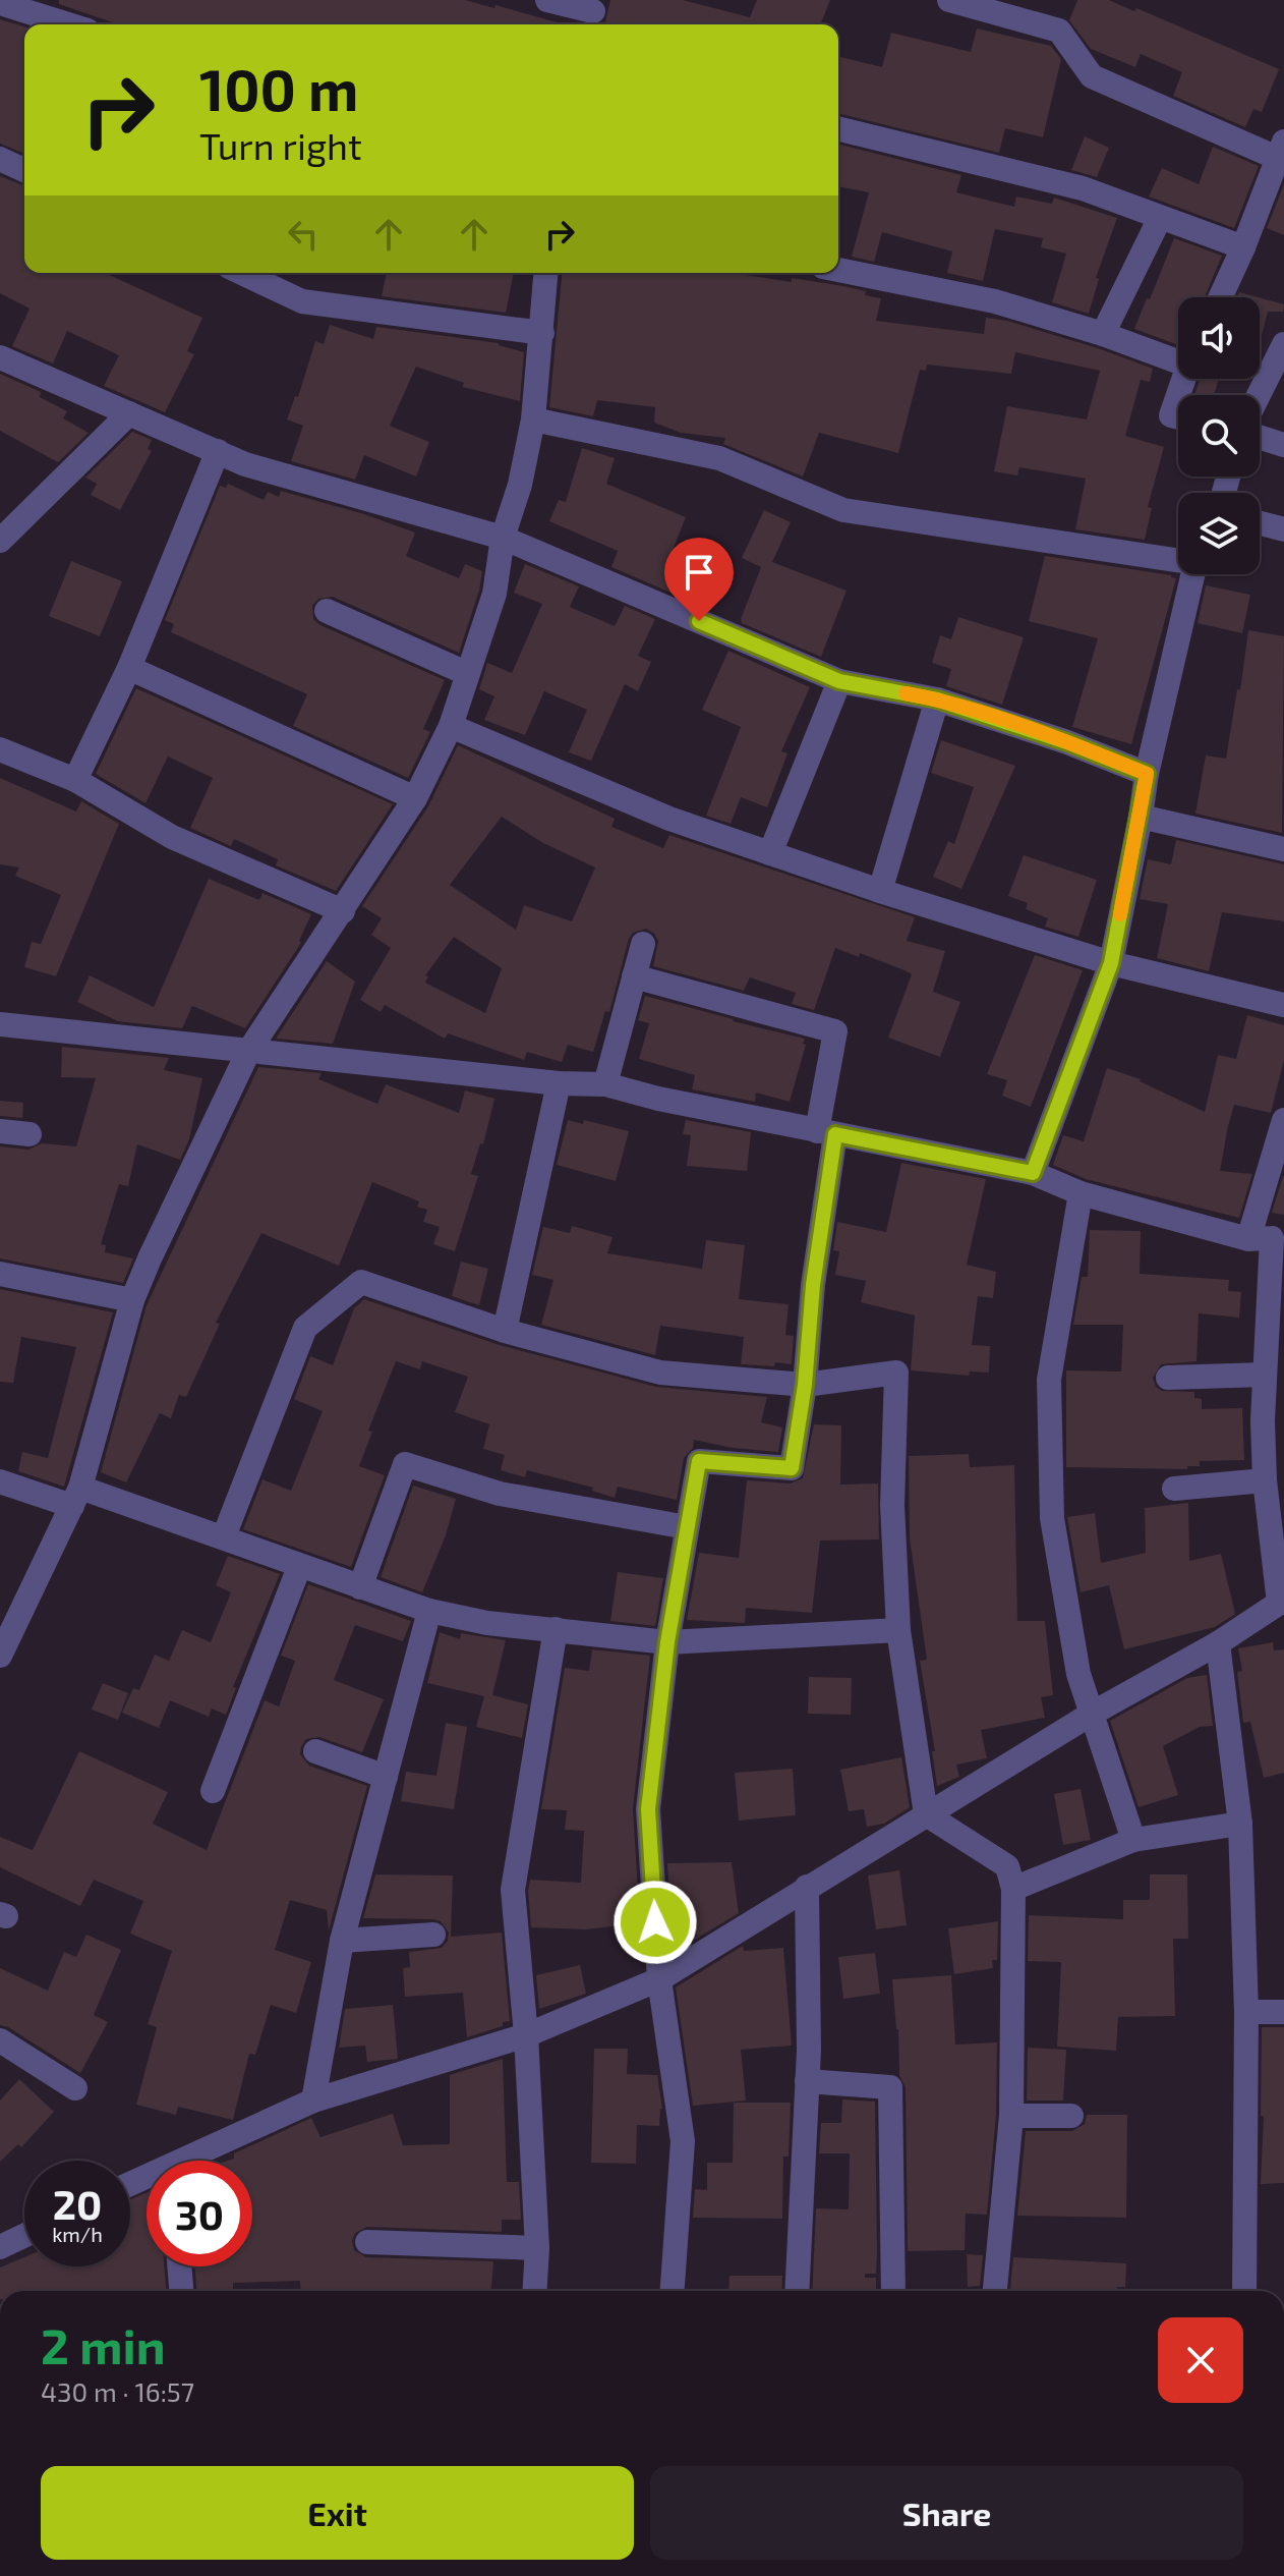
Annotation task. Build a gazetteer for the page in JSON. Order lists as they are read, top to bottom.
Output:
{
  "page": {
    "turn": ["100 m", "Turn right"],
    "speed": "20 km/h",
    "limit": "30",
    "heading": ["2 min", "430 m · 16:57"],
    "buttons": ["Exit", "Share"]
  }
}
